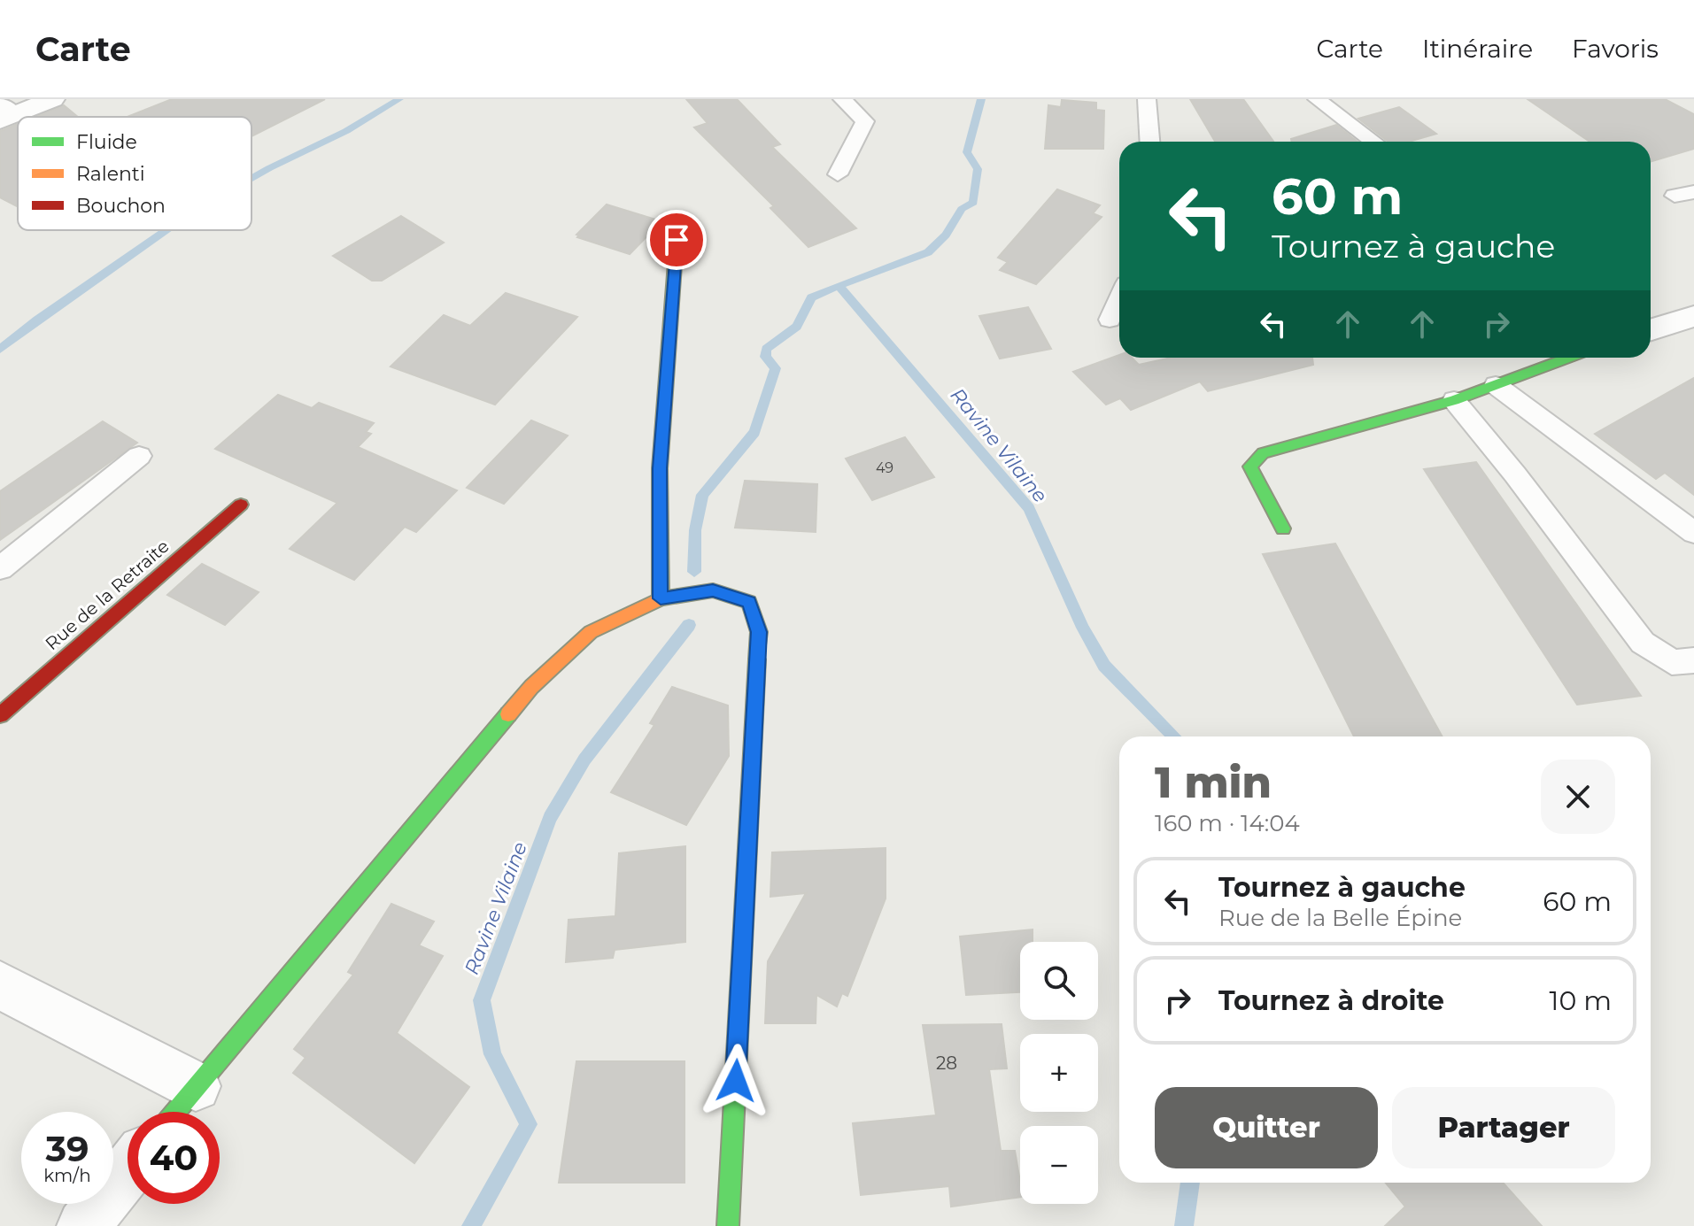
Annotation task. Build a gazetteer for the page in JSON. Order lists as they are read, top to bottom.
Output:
{
  "streets": {
    "street": ["Rue de la Retraite"]
  },
  "water": ["Ravine Vilaine"],
  "house_numbers": ["49", "28"],
  "legend": ["Fluide", "Ralenti", "Bouchon"],
  "page": {
    "header": "Carte",
    "nav": ["Carte", "Itinéraire", "Favoris"],
    "turn": ["60 m", "Tournez à gauche"],
    "heading": ["1 min", "160 m · 14:04"],
    "list": [
      {
        "name": "Tournez à gauche",
        "note": "Rue de la Belle Épine",
        "value": "60 m"
      },
      {
        "name": "Tournez à droite",
        "value": "10 m"
      }
    ],
    "map_buttons": ["+", "−"],
    "buttons": ["Quitter", "Partager"],
    "speed": "39 km/h",
    "limit": "40"
  }
}
